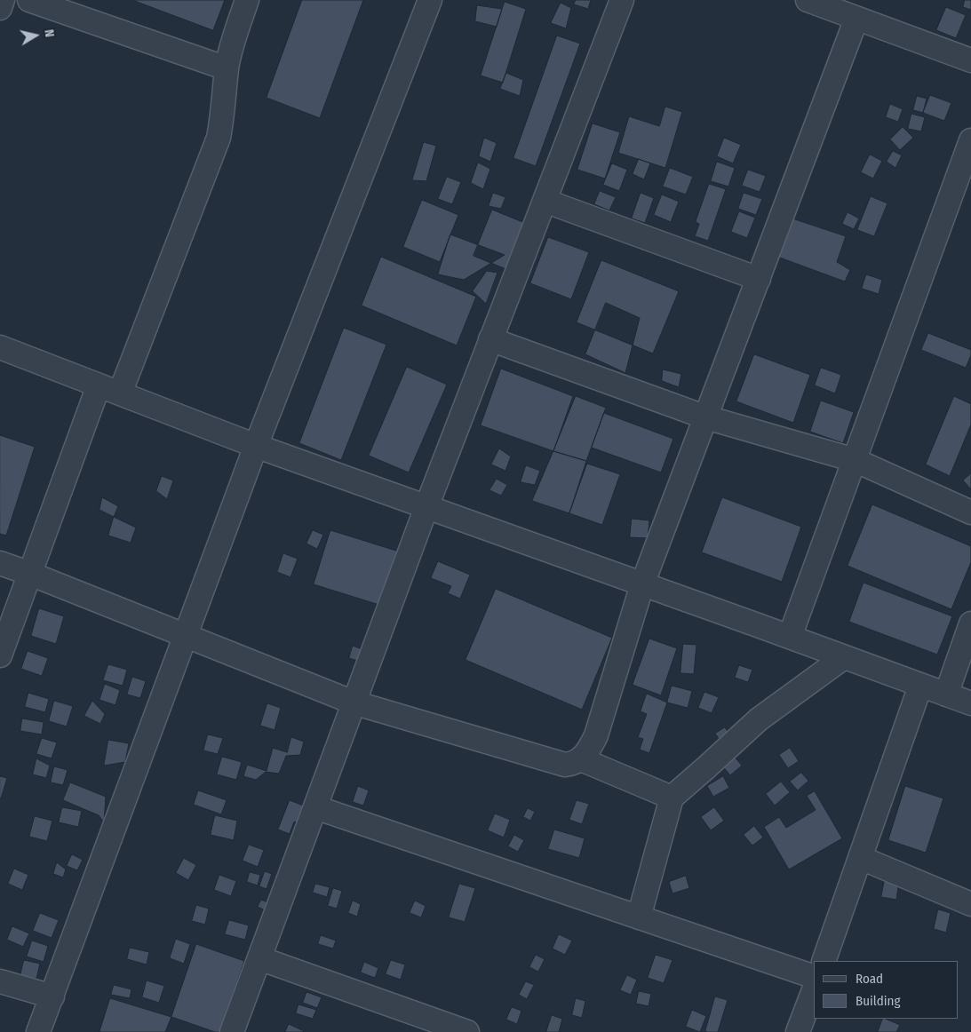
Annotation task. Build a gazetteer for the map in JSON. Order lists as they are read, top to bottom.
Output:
{
  "legend": ["Road", "Building"],
  "north": "right"
}
